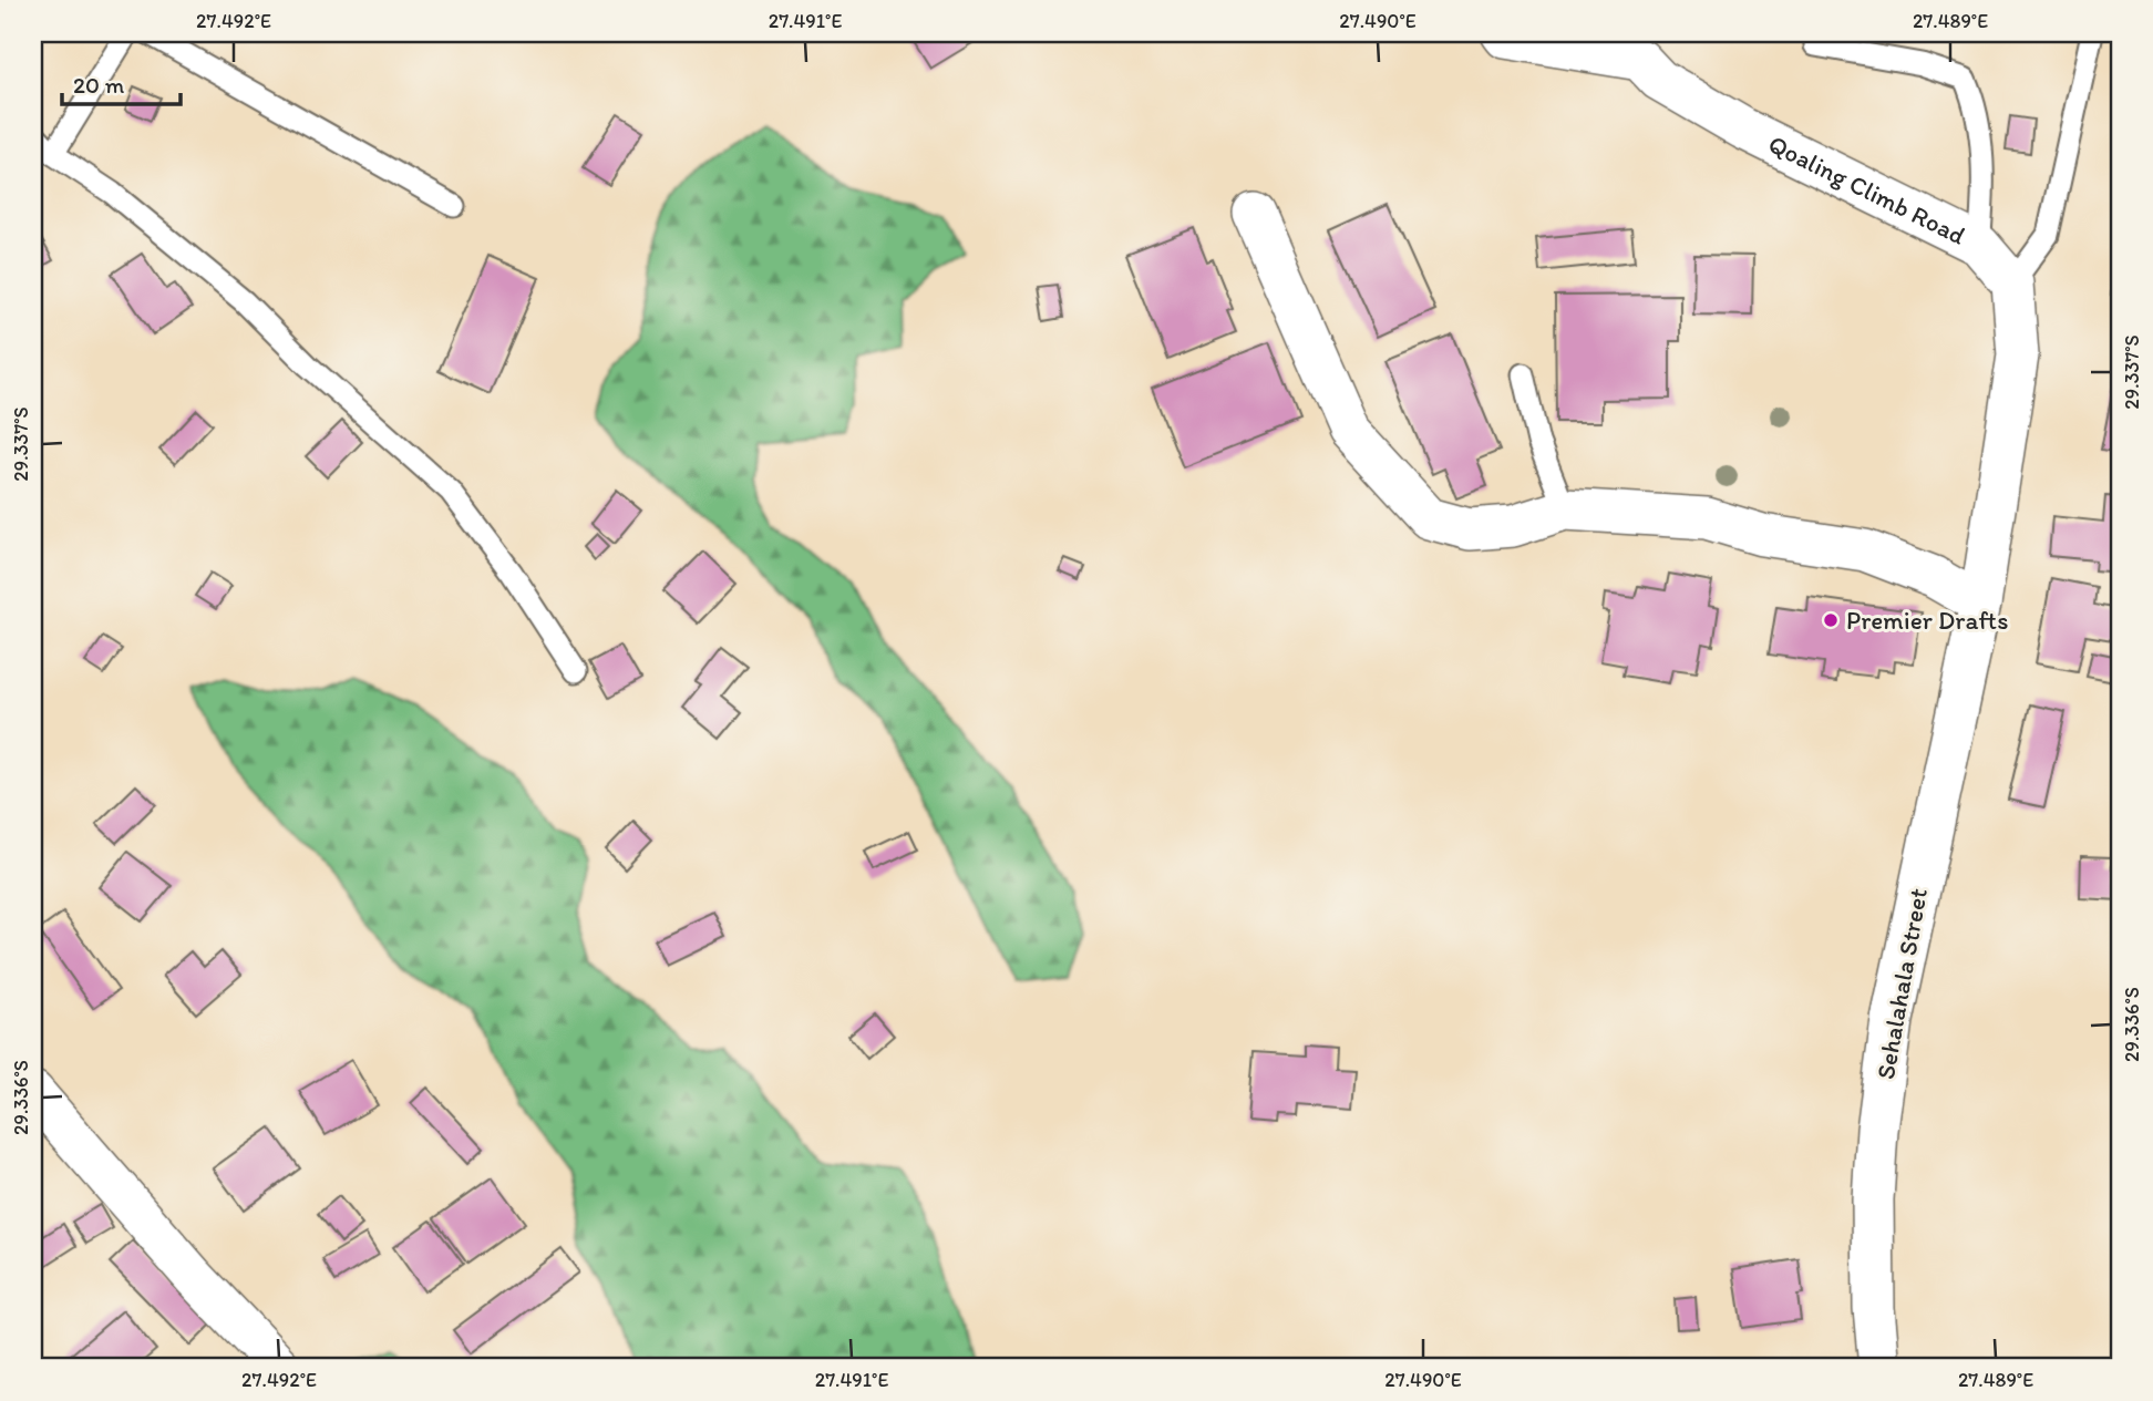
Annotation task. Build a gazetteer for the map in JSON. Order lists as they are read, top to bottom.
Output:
{
  "streets": {
    "street": ["Qoaling Climb Road", "Sehalahala Street"]
  },
  "places": ["Premier Drafts"],
  "scale_bar": "20 m",
  "coordinates": [
    "27.492°E",
    "27.491°E",
    "27.490°E",
    "27.489°E",
    "29.337°S",
    "29.336°S"
  ]
}
